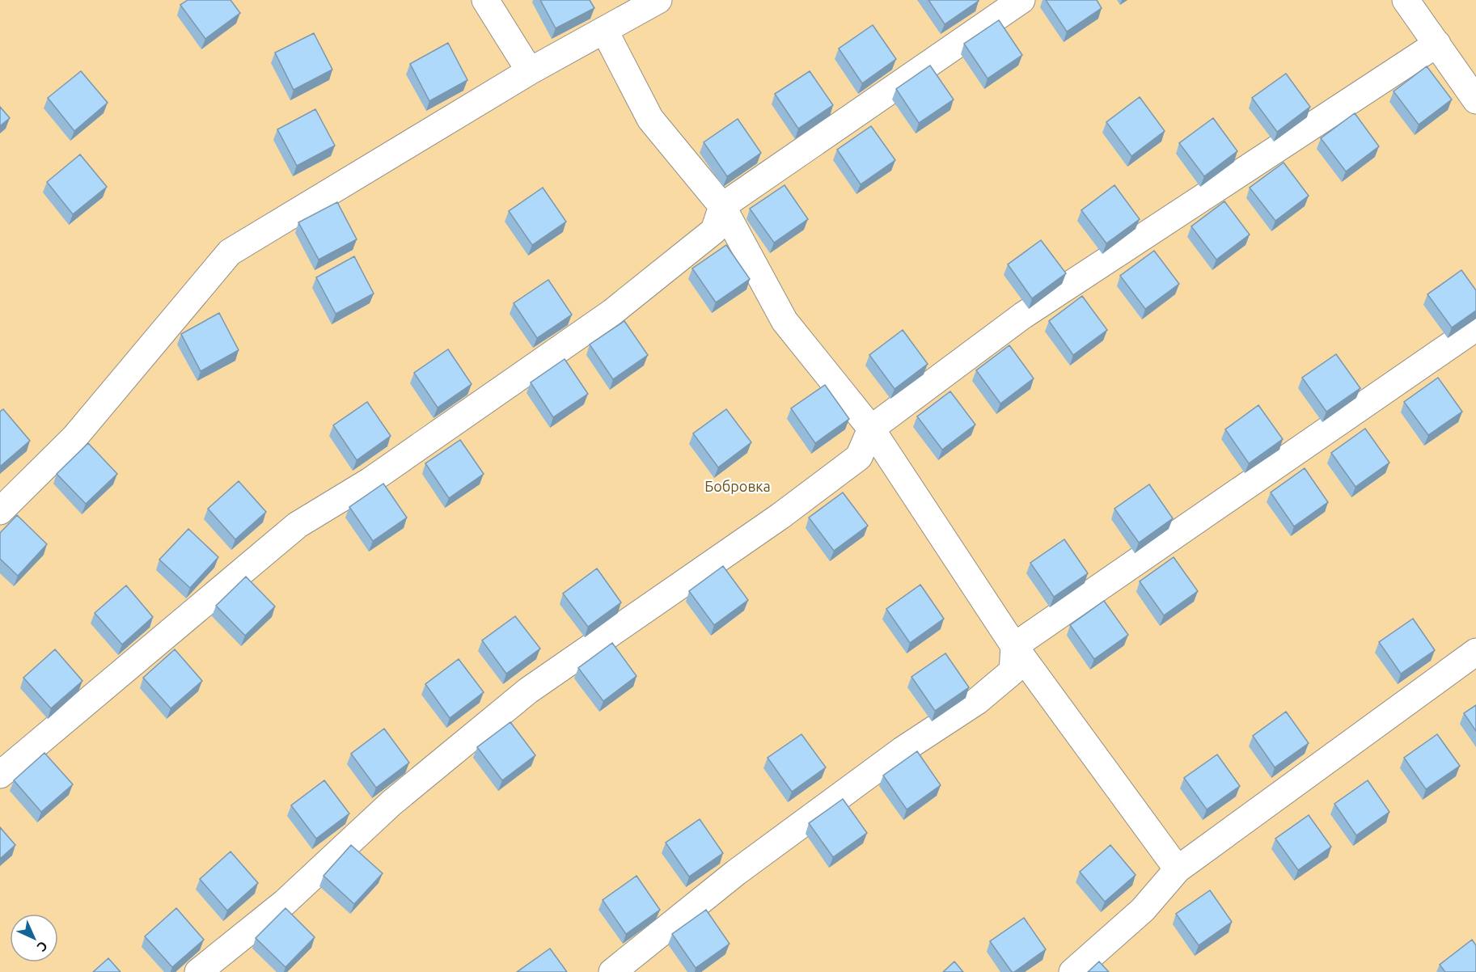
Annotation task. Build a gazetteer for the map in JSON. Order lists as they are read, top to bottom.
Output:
{
  "parks": ["Бобровка"],
  "north": "bottom right"
}
